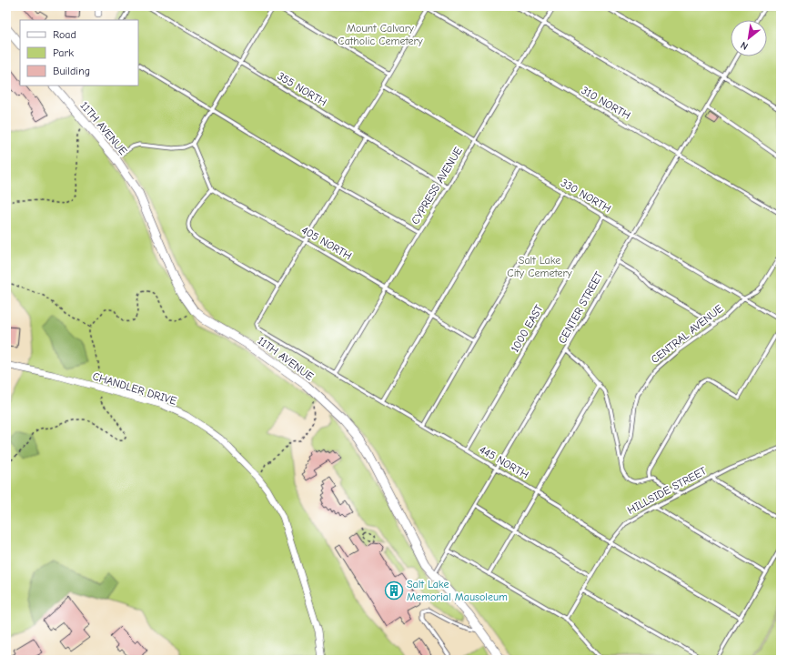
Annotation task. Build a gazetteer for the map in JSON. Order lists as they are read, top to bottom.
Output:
{
  "streets": {
    "street": ["11TH AVENUE", "CHANDLER DRIVE"],
    "lane": [
      "355 NORTH",
      "310 NORTH",
      "CYPRESS AVENUE",
      "330 NORTH",
      "405 NORTH",
      "CENTER STREET",
      "1000 EAST",
      "CENTRAL AVENUE",
      "445 NORTH",
      "HILLSIDE STREET"
    ]
  },
  "crossings": [
    ["355 NORTH", "CYPRESS AVENUE"],
    ["310 NORTH", "CYPRESS AVENUE"],
    ["310 NORTH", "CENTER STREET"],
    ["11TH AVENUE", "CENTER STREET"],
    ["CYPRESS AVENUE", "330 NORTH"],
    ["CYPRESS AVENUE", "405 NORTH"],
    ["CYPRESS AVENUE", "445 NORTH"],
    ["330 NORTH", "CENTER STREET"],
    ["330 NORTH", "1000 EAST"],
    ["330 NORTH", "CENTRAL AVENUE"],
    ["CENTER STREET", "445 NORTH"],
    ["1000 EAST", "445 NORTH"],
    ["445 NORTH", "HILLSIDE STREET"]
  ],
  "parks": ["Mount Calvary Catholic Cemetery", "Salt Lake City Cemetery"],
  "places": {
    "building": ["Salt Lake Memorial Mausoleum"]
  },
  "legend": ["Road", "Park", "Building"],
  "north": "bottom left"
}
